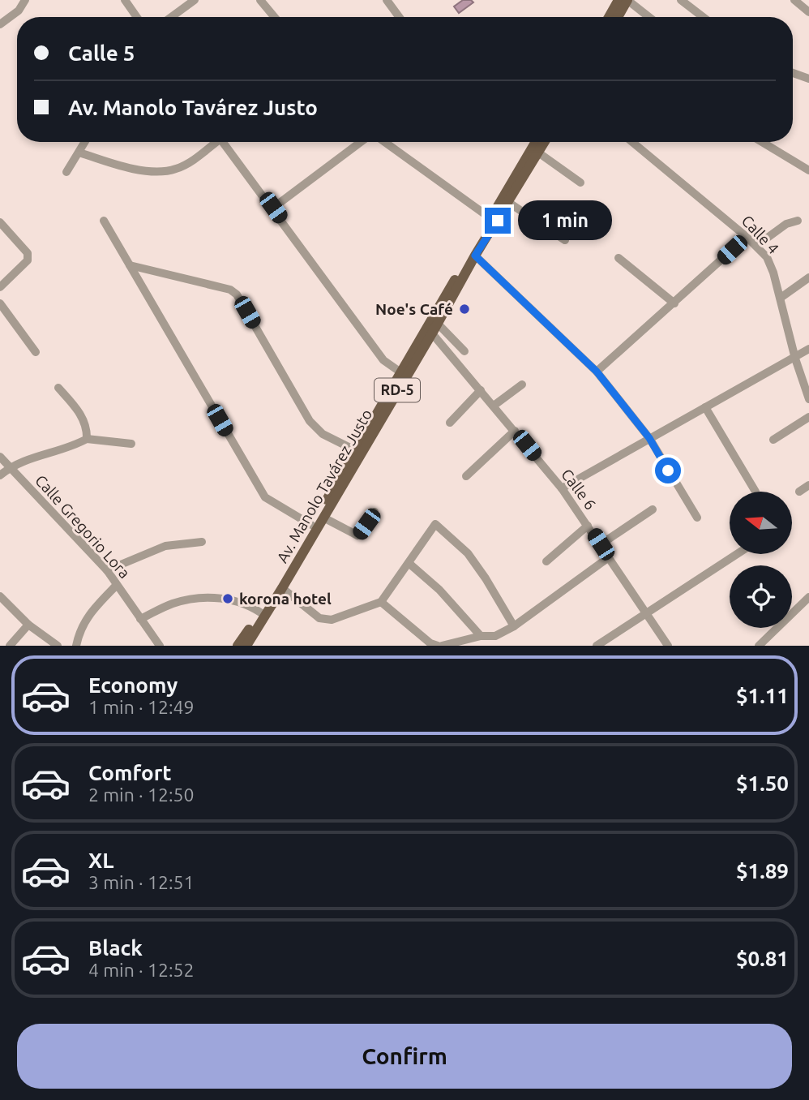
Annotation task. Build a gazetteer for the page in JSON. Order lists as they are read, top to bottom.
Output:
{
  "streets": {
    "main road": ["RD-5", "Av. Manolo Tavárez Justo"],
    "street": ["Calle 4", "Calle 6", "Calle Gregorio Lora"]
  },
  "crossings": [
    ["Av. Manolo Tavárez Justo", "Calle 6"]
  ],
  "places": ["Noe's Café", "korona hotel"],
  "north": "left",
  "page": {
    "banner": ["Calle 5", "Av. Manolo Tavárez Justo"],
    "bubble": "1 min",
    "list": [
      {
        "name": "Economy",
        "note": "1 min · 12:49",
        "value": "$1.11"
      },
      {
        "name": "Comfort",
        "note": "2 min · 12:50",
        "value": "$1.50"
      },
      {
        "name": "XL",
        "note": "3 min · 12:51",
        "value": "$1.89"
      },
      {
        "name": "Black",
        "note": "4 min · 12:52",
        "value": "$0.81"
      }
    ],
    "buttons": "Confirm"
  }
}
